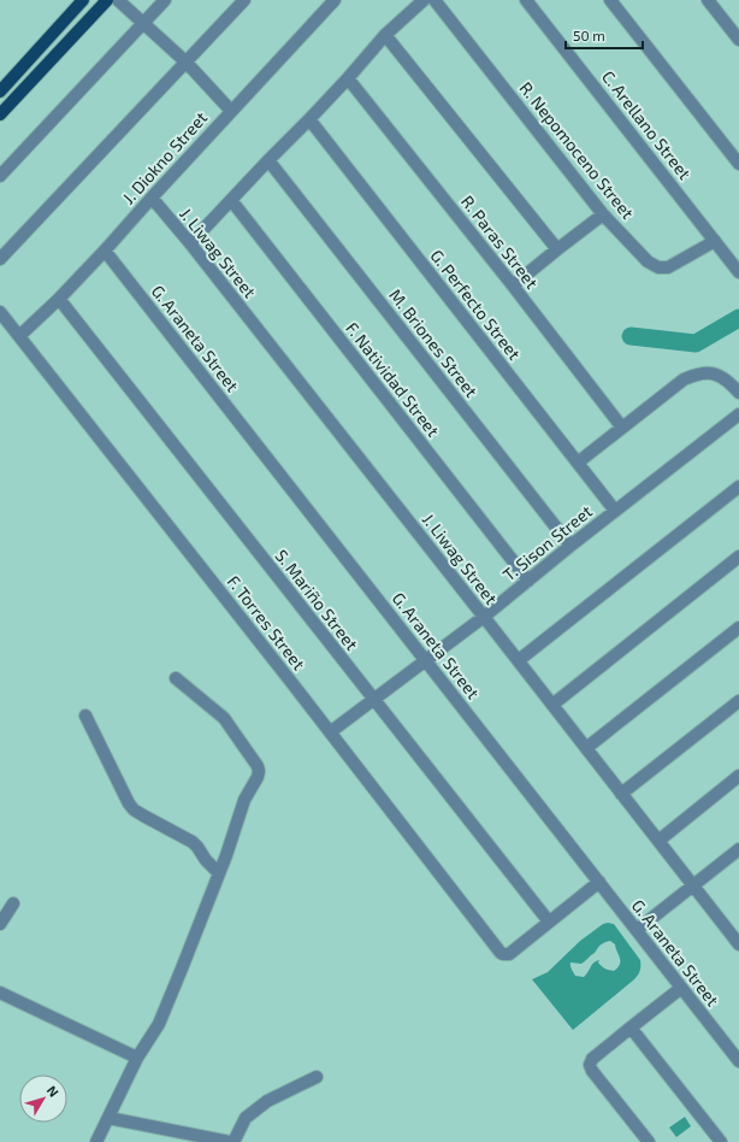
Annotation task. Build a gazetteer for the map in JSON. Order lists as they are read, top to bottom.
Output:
{
  "streets": {
    "street": [
      "C. Arellano Street",
      "R. Nepomoceno Street",
      "J. Diokno Street",
      "R. Paras Street",
      "J. Liwag Street",
      "G. Perfecto Street",
      "G. Araneta Street",
      "M. Briones Street",
      "F. Natividad Street",
      "T. Sison Street",
      "S. Mariño Street",
      "F. Torres Street"
    ]
  },
  "crossings": [
    ["C. Arellano Street", "R. Nepomoceno Street"],
    ["J. Diokno Street", "J. Liwag Street"],
    ["J. Diokno Street", "G. Araneta Street"],
    ["J. Diokno Street", "S. Mariño Street"],
    ["J. Diokno Street", "F. Torres Street"],
    ["J. Liwag Street", "T. Sison Street"],
    ["G. Perfecto Street", "T. Sison Street"],
    ["G. Araneta Street", "T. Sison Street"],
    ["M. Briones Street", "T. Sison Street"],
    ["F. Natividad Street", "T. Sison Street"],
    ["T. Sison Street", "S. Mariño Street"],
    ["T. Sison Street", "F. Torres Street"],
    ["S. Mariño Street", "F. Torres Street"]
  ],
  "scale_bar": "50 m",
  "north": "top right"
}
